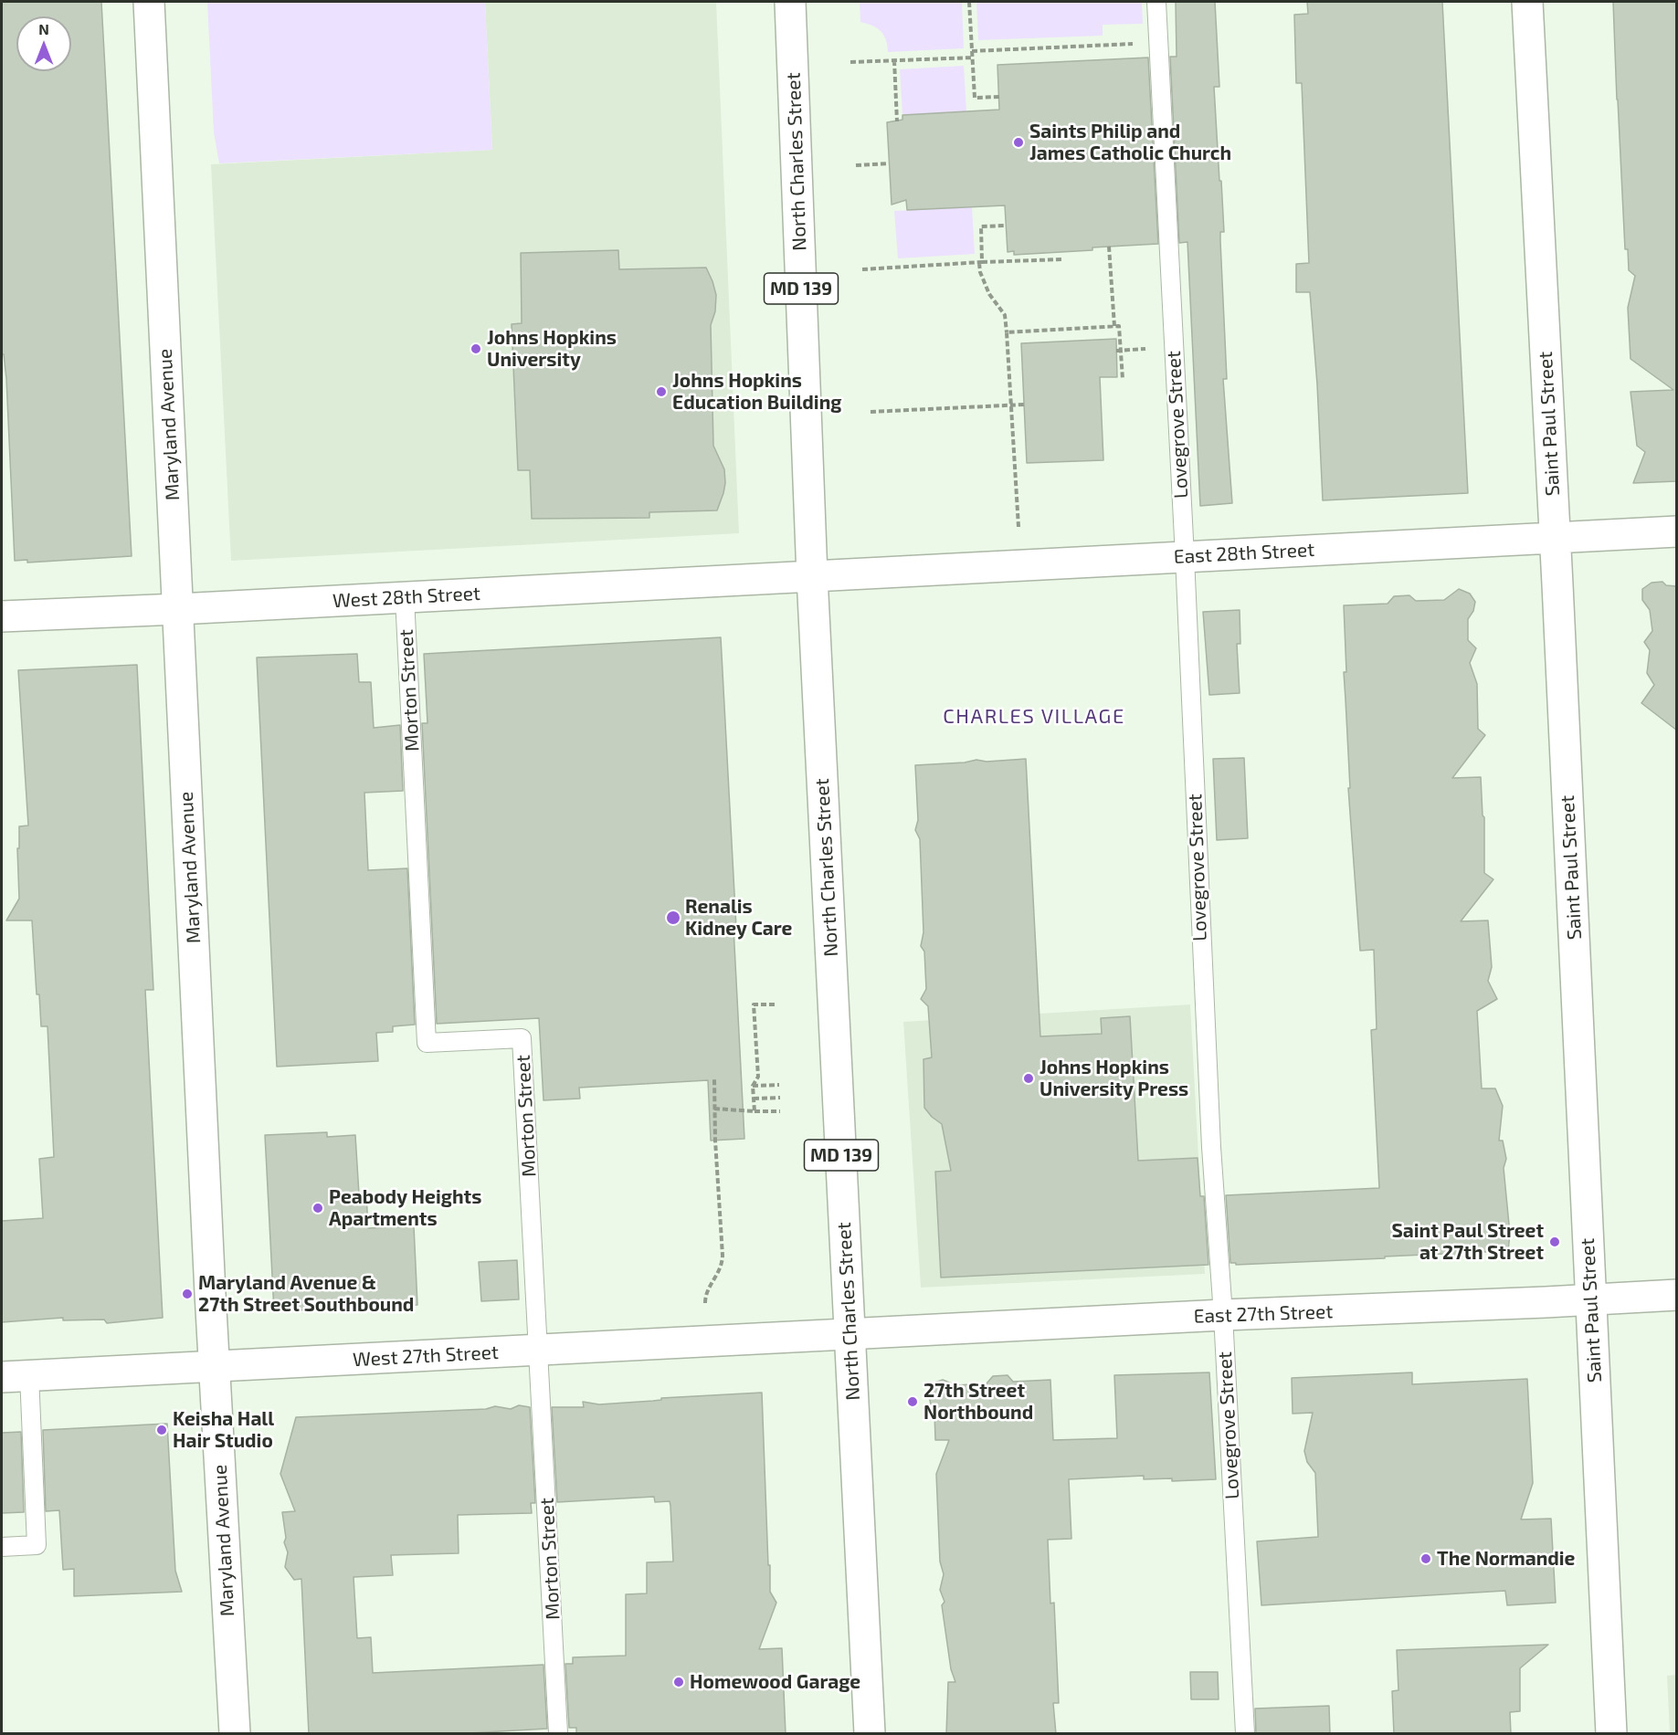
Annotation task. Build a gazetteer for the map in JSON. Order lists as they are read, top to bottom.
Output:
{
  "streets": {
    "main road": [
      "North Charles Street",
      "MD 139",
      "Saint Paul Street",
      "Maryland Avenue",
      "East 28th Street",
      "West 28th Street",
      "East 27th Street",
      "West 27th Street"
    ],
    "lane": ["Lovegrove Street", "Morton Street"]
  },
  "crossings": [
    ["North Charles Street", "East 28th Street"],
    ["North Charles Street", "West 28th Street"],
    ["North Charles Street", "East 27th Street"],
    ["North Charles Street", "West 27th Street"],
    ["Saint Paul Street", "East 28th Street"],
    ["Saint Paul Street", "East 27th Street"],
    ["Maryland Avenue", "West 28th Street"],
    ["Maryland Avenue", "West 27th Street"],
    ["Lovegrove Street", "East 28th Street"],
    ["Lovegrove Street", "East 27th Street"],
    ["East 28th Street", "West 28th Street"],
    ["West 28th Street", "Morton Street"],
    ["Morton Street", "West 27th Street"],
    ["East 27th Street", "West 27th Street"]
  ],
  "districts": ["CHARLES VILLAGE"],
  "places": [
    "Saints Philip and James Catholic Church",
    "Johns Hopkins University",
    "Johns Hopkins Education Building",
    "Renalis Kidney Care",
    "Johns Hopkins University Press",
    "Peabody Heights Apartments",
    "Saint Paul Street at 27th Street",
    "Maryland Avenue & 27th Street Southbound",
    "27th Street Northbound",
    "Keisha Hall Hair Studio",
    "The Normandie",
    "Homewood Garage"
  ],
  "north": "top"
}
